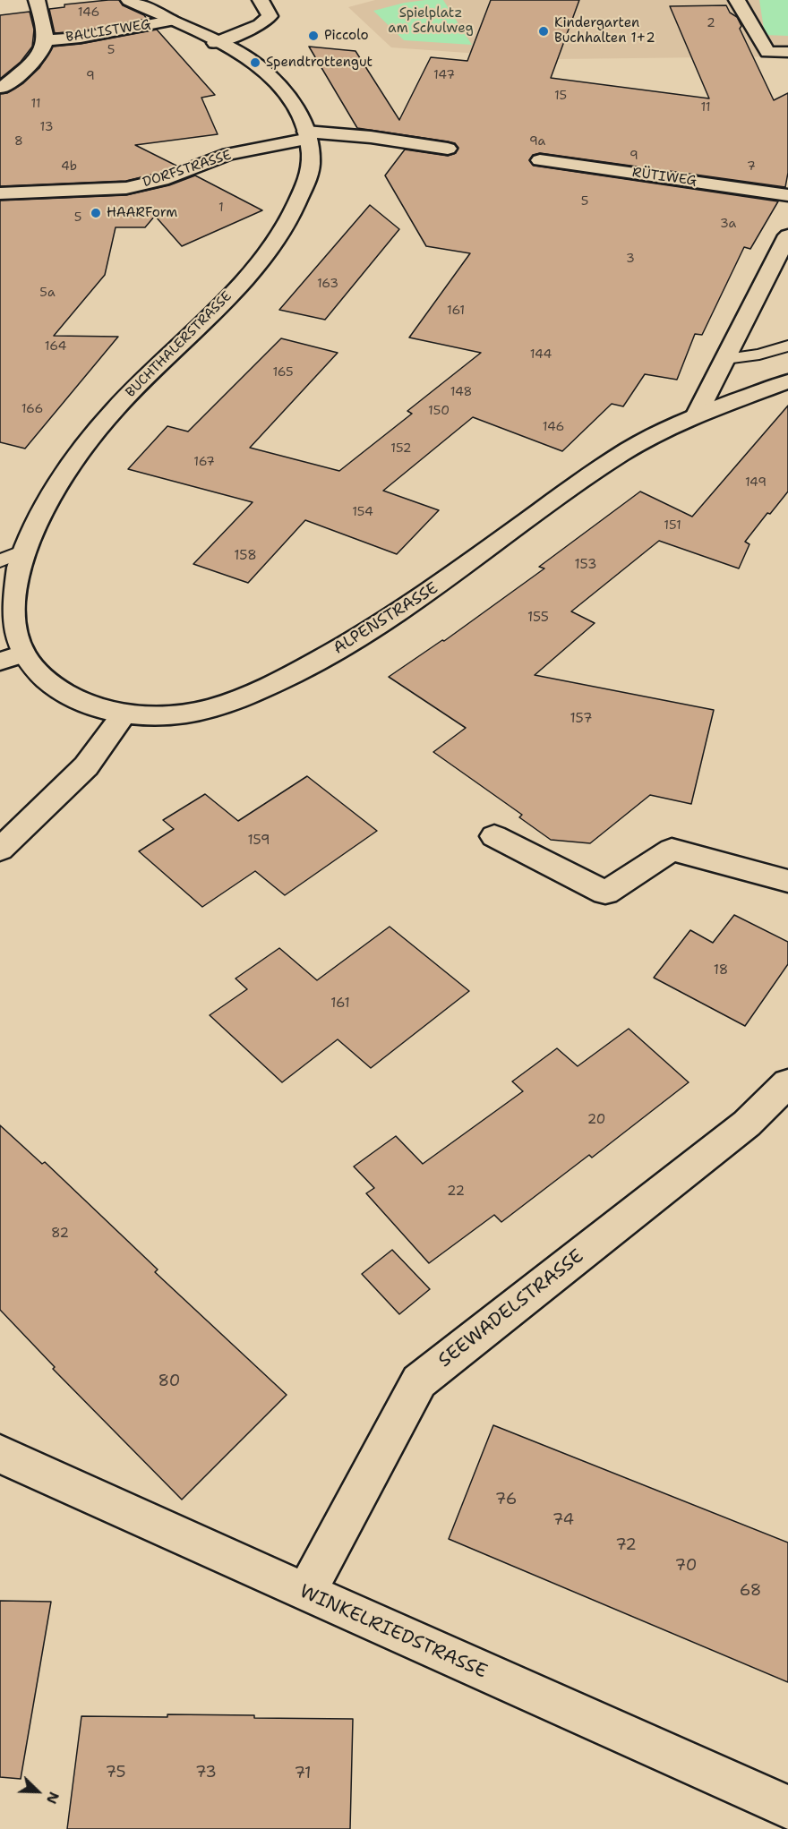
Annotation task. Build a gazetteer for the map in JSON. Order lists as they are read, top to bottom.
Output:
{
  "streets": {
    "street": [
      "BALLISTWEG",
      "DORFSTRASSE",
      "RÜTIWEG",
      "BUCHTHALERSTRASSE",
      "ALPENSTRASSE",
      "SEEWADELSTRASSE",
      "WINKELRIEDSTRASSE"
    ]
  },
  "crossings": [
    ["BALLISTWEG", "BUCHTHALERSTRASSE"],
    ["DORFSTRASSE", "BUCHTHALERSTRASSE"],
    ["BUCHTHALERSTRASSE", "ALPENSTRASSE"],
    ["SEEWADELSTRASSE", "WINKELRIEDSTRASSE"]
  ],
  "parks": ["Spielplatz am Schulweg"],
  "places": [
    "Kindergarten Buchhalten 1+2",
    "Piccolo",
    "Spendtrottengut",
    "HAARForm"
  ],
  "house_numbers": [
    "146",
    "2",
    "5",
    "147",
    "9",
    "15",
    "11",
    "11",
    "13",
    "8",
    "9a",
    "9",
    "4b",
    "7",
    "5",
    "1",
    "5",
    "3a",
    "3",
    "163",
    "5a",
    "161",
    "164",
    "144",
    "165",
    "148",
    "166",
    "150",
    "146",
    "152",
    "167",
    "149",
    "154",
    "151",
    "158",
    "153",
    "155",
    "157",
    "159",
    "18",
    "161",
    "20",
    "22",
    "82",
    "80",
    "76",
    "74",
    "72",
    "70",
    "68",
    "75",
    "73",
    "71"
  ],
  "north": "bottom right"
}
